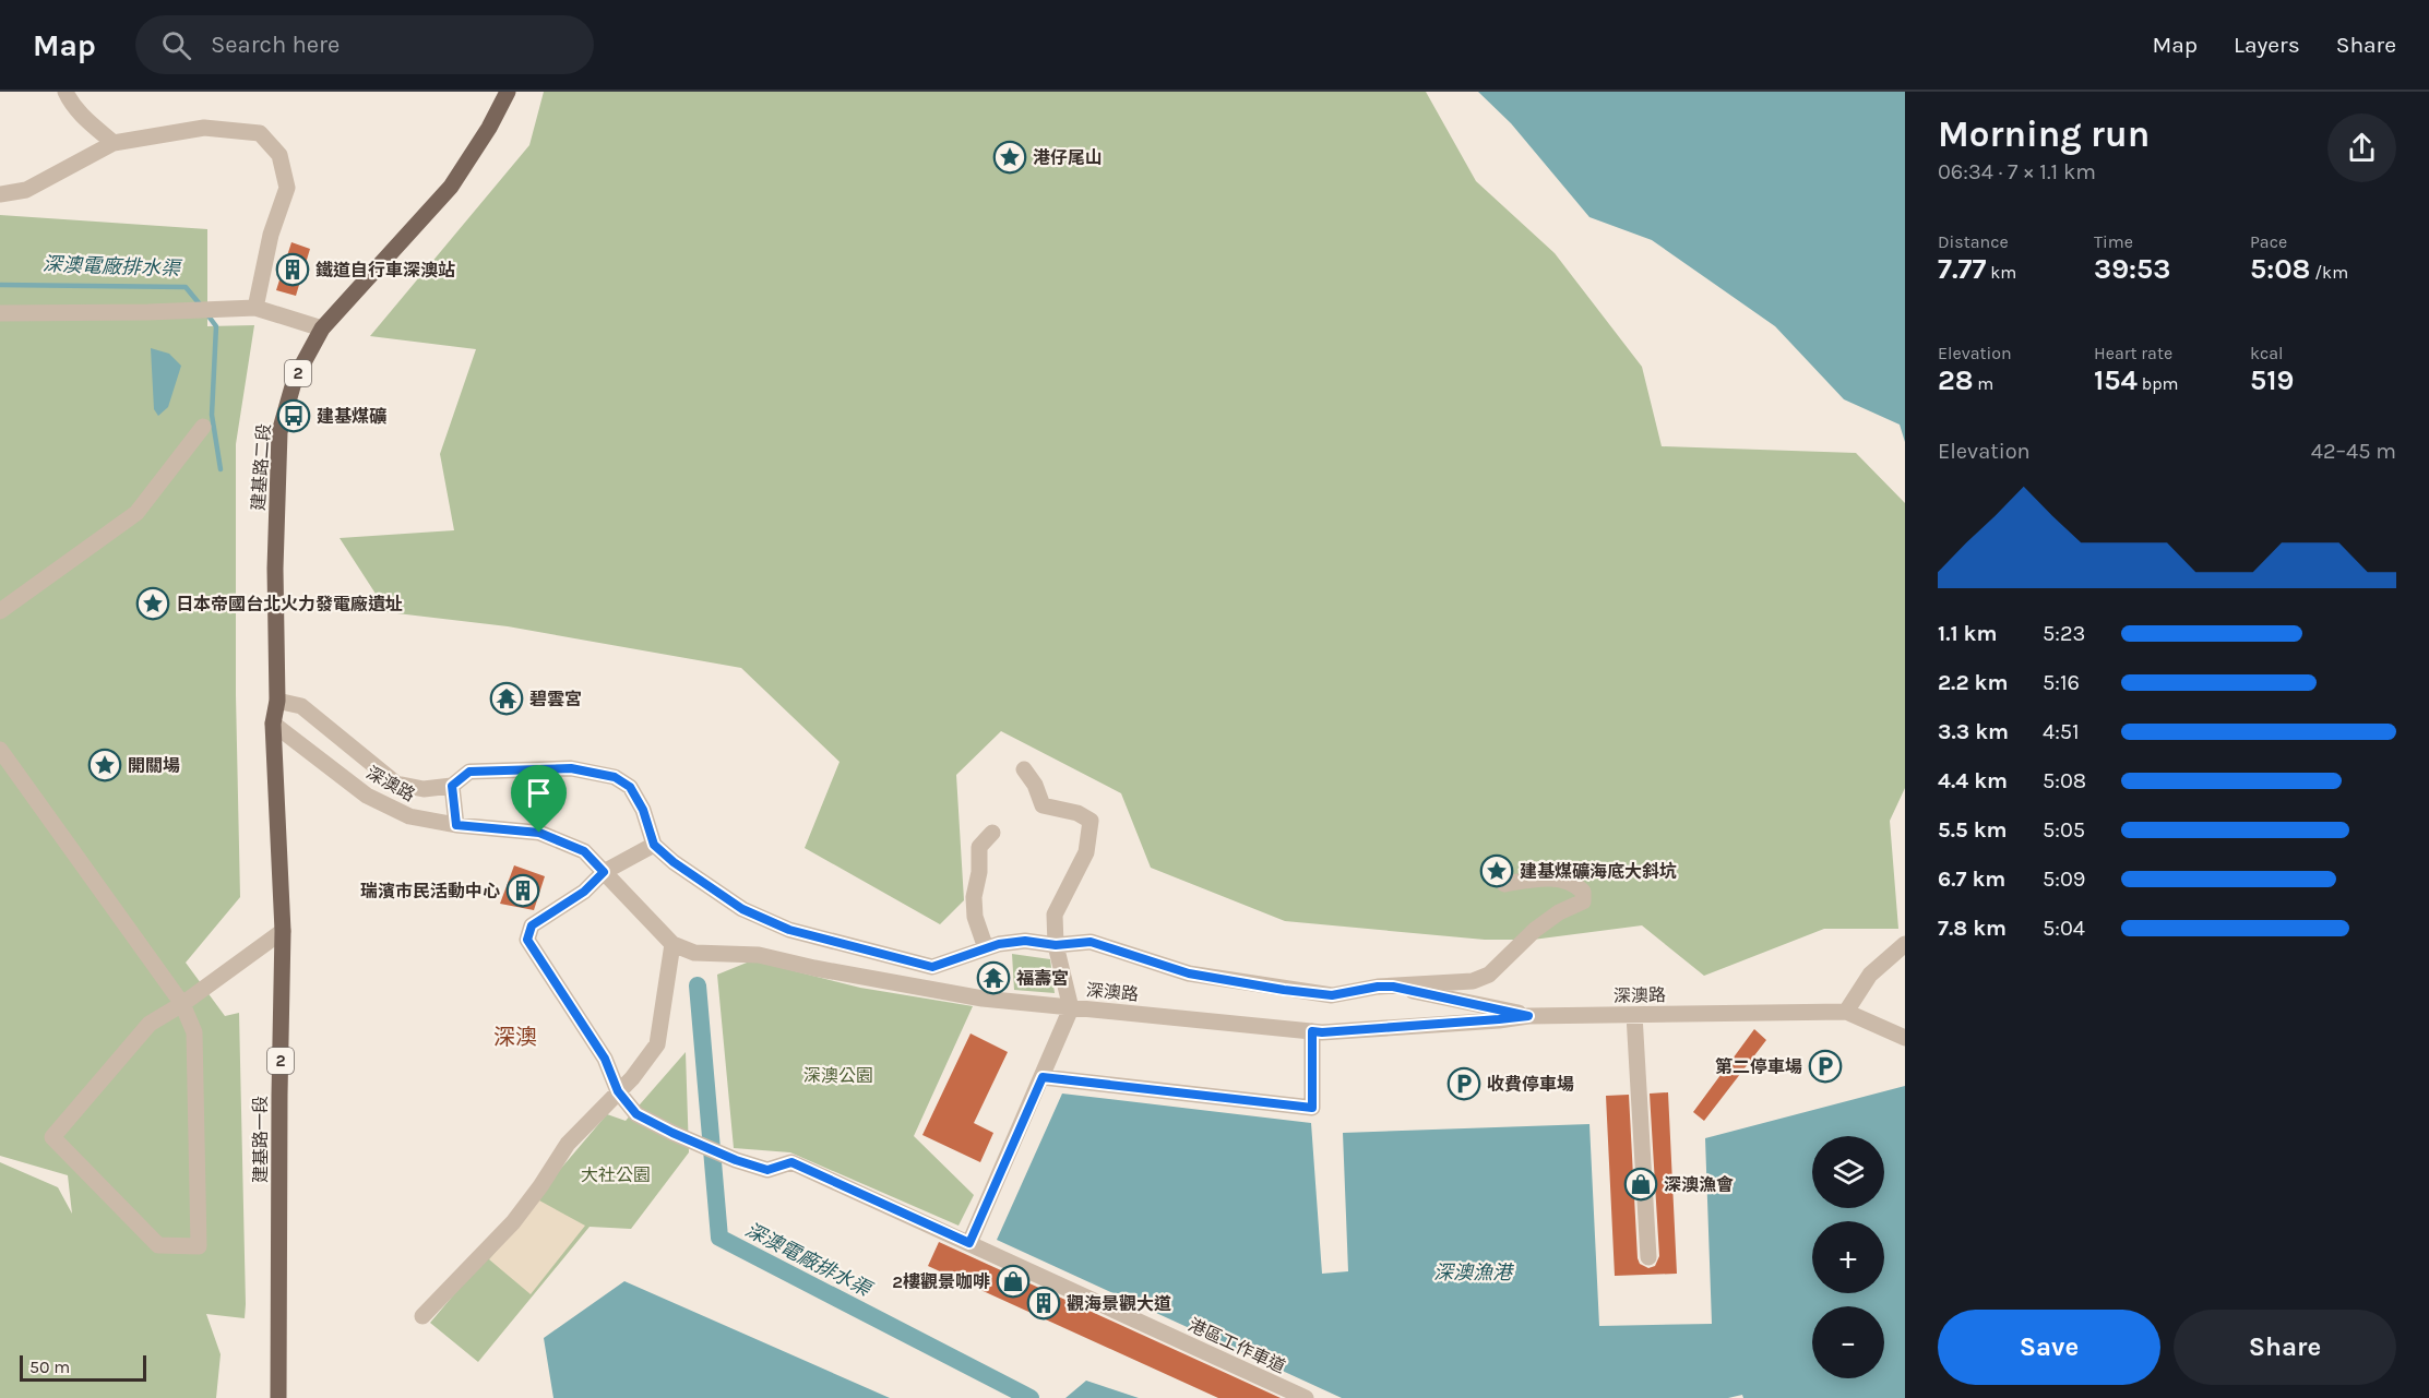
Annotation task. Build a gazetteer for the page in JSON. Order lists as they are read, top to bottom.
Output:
{
  "streets": {
    "main road": ["2", "建基路二段", "建基路一段"],
    "street": ["深澳路", "港區工作車道"]
  },
  "crossings": [
    ["建基路二段", "深澳路"],
    ["建基路二段", "建基路一段"],
    ["深澳路", "建基路一段"],
    ["深澳路", "港區工作車道"]
  ],
  "districts": ["深澳"],
  "water": ["深澳電廠排水渠", "深澳漁港"],
  "parks": ["深澳公園", "大社公園"],
  "places": {
    "place": [
      "港仔尾山",
      "日本帝國台北火力發電廠遺址",
      "開關場",
      "建基煤礦海底大斜坑"
    ],
    "building": ["鐵道自行車深澳站", "瑞濱市民活動中心", "觀海景觀大道"],
    "bus stop": ["建基煤礦"],
    "temple": ["碧雲宮", "福壽宮"],
    "parking": ["第二停車場", "收費停車場"],
    "shop": ["深澳漁會", "2樓觀景咖啡"]
  },
  "scale_bar": "50 m",
  "page": {
    "header": "Map",
    "search": "Search here",
    "nav": ["Map", "Layers", "Share"],
    "heading": ["Morning run", "06:34 · 7 × 1.1 km"],
    "stats": [
      ["Distance", "7.77 km"],
      ["Time", "39:53"],
      ["Pace", "5:08 /km"],
      ["Elevation", "28 m"],
      ["Heart rate", "154 bpm"],
      ["kcal", "519"]
    ],
    "chart": ["Elevation", "42–45 m"],
    "list": [
      {
        "name": "1.1 km",
        "note": "5:23"
      },
      {
        "name": "2.2 km",
        "note": "5:16"
      },
      {
        "name": "3.3 km",
        "note": "4:51"
      },
      {
        "name": "4.4 km",
        "note": "5:08"
      },
      {
        "name": "5.5 km",
        "note": "5:05"
      },
      {
        "name": "6.7 km",
        "note": "5:09"
      },
      {
        "name": "7.8 km",
        "note": "5:04"
      }
    ],
    "map_buttons": ["+", "−"],
    "buttons": ["Save", "Share"],
    "scale": "50 m"
  }
}
